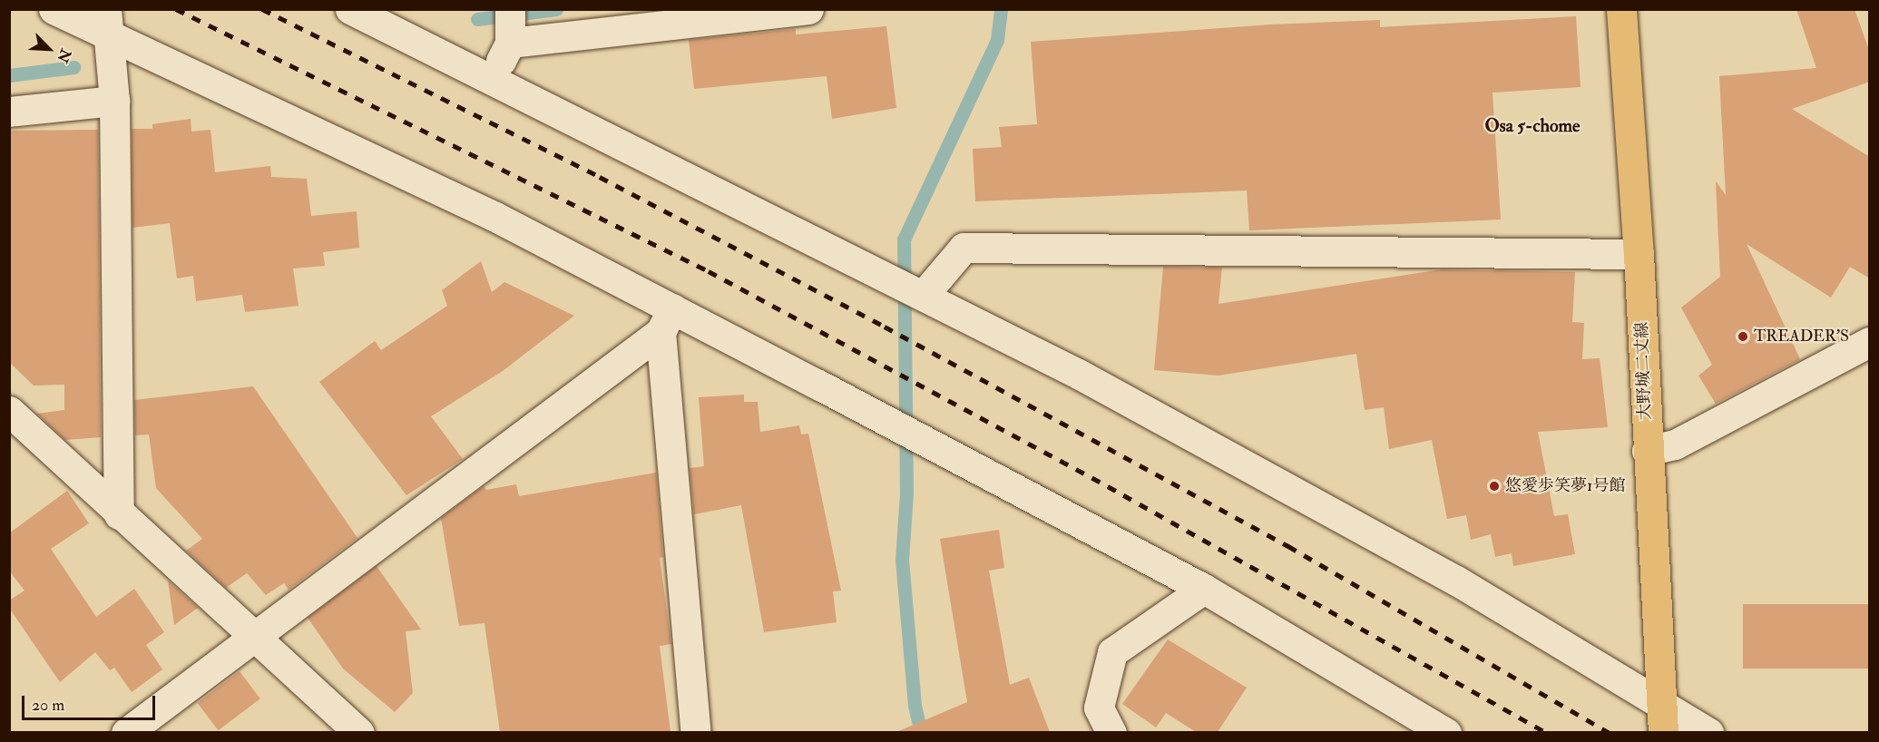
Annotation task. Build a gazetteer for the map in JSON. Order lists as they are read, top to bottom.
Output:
{
  "streets": {
    "main road": ["大野城二丈線"]
  },
  "districts": ["Osa 5-chome"],
  "places": ["TREADER’S", "悠愛歩笑夢1号館"],
  "scale_bar": "20 m",
  "north": "bottom right"
}
